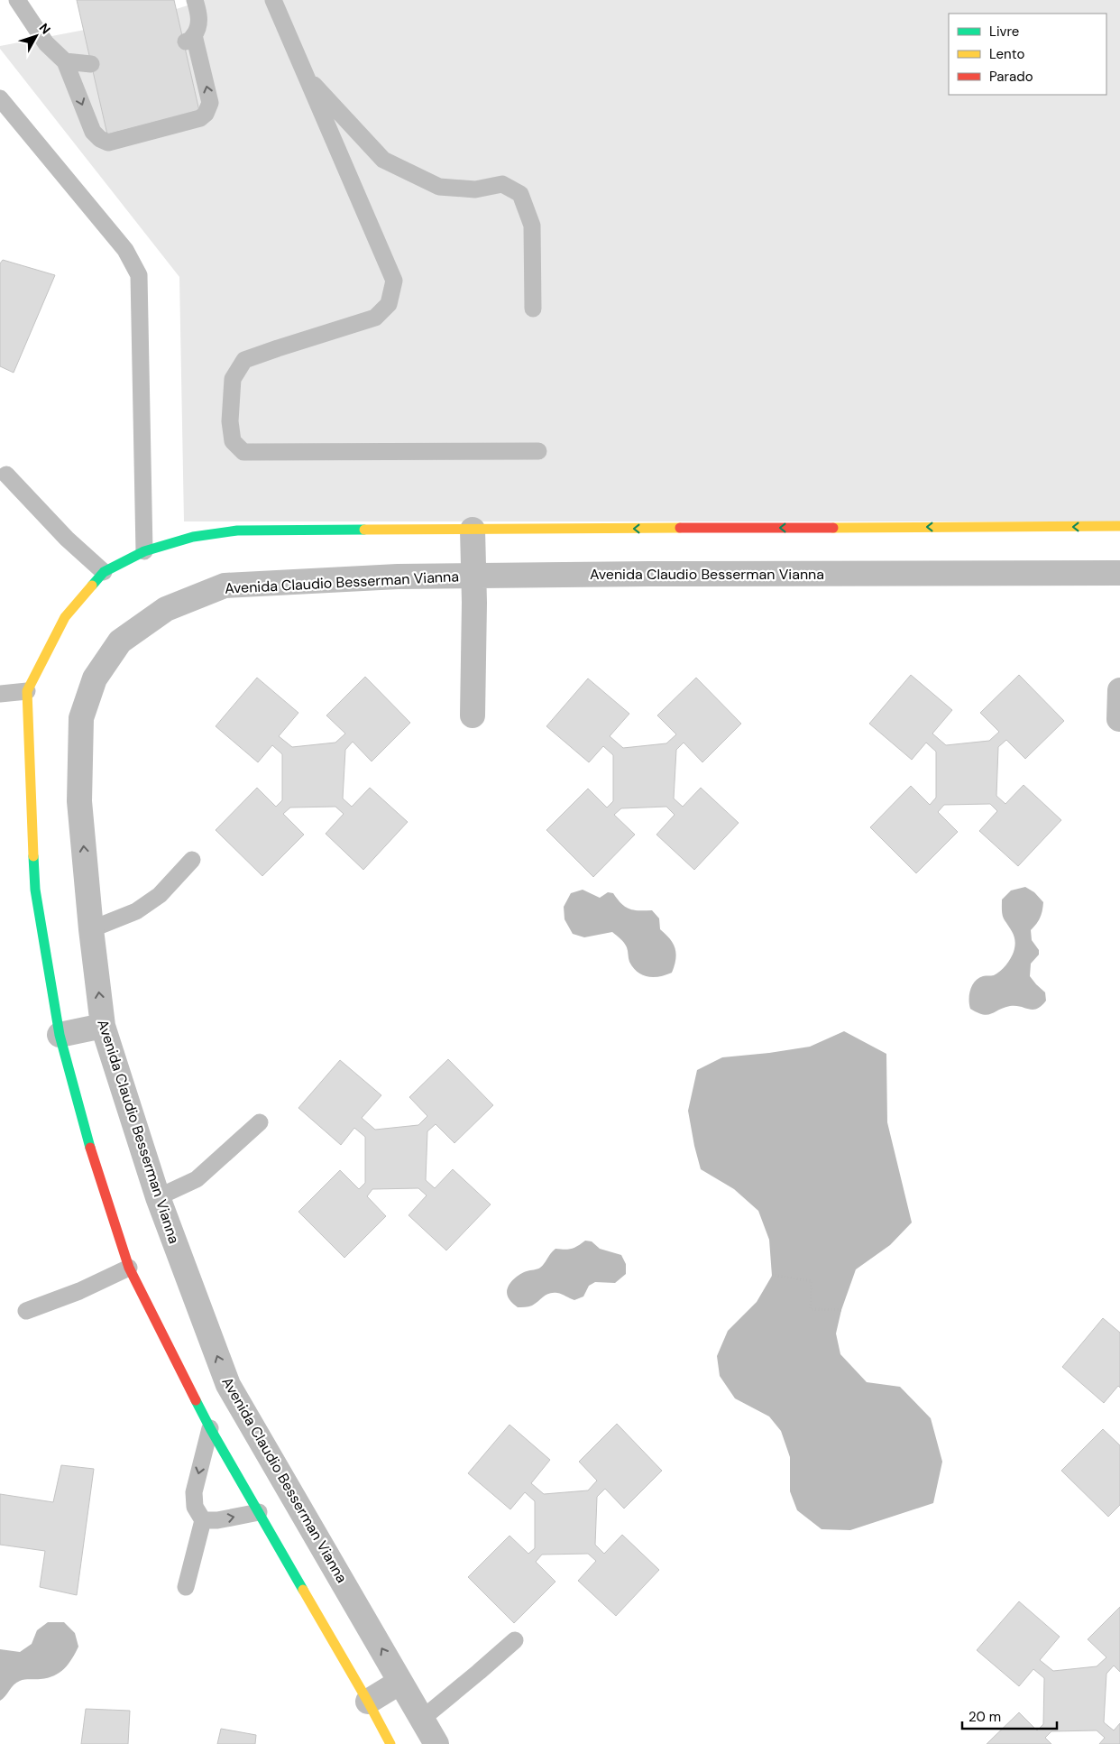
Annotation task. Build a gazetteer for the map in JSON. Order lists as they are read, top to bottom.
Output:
{
  "streets": {
    "street": ["Avenida Claudio Besserman Vianna"]
  },
  "legend": ["Livre", "Lento", "Parado"],
  "scale_bar": "20 m",
  "north": "top right"
}
